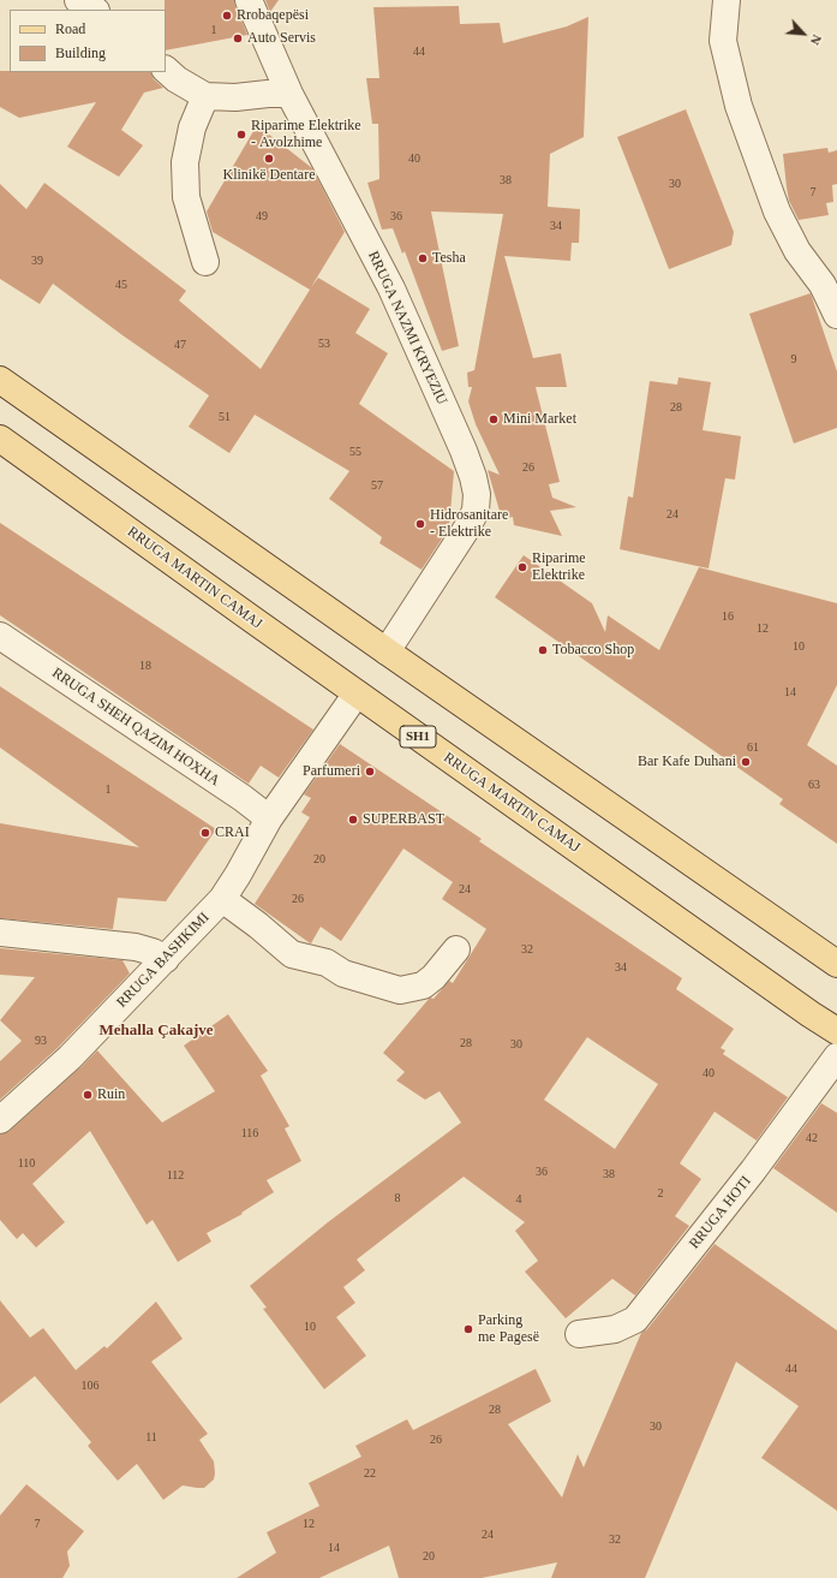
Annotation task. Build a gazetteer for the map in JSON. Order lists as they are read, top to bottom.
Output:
{
  "streets": {
    "main road": ["RRUGA MARTIN CAMAJ", "SH1"],
    "street": [
      "RRUGA NAZMI KRYEZIU",
      "RRUGA SHEH QAZIM HOXHA",
      "RRUGA BASHKIMI",
      "RRUGA HOTI"
    ]
  },
  "crossings": [
    ["RRUGA MARTIN CAMAJ", "RRUGA BASHKIMI"],
    ["RRUGA SHEH QAZIM HOXHA", "RRUGA BASHKIMI"]
  ],
  "districts": ["Mehalla Çakajve"],
  "places": [
    "Rrobaqepësi",
    "Auto Servis",
    "Riparime Elektrike - Avolzhime",
    "Klinikë Dentare",
    "Tesha",
    "Mini Market",
    "Hidrosanitare - Elektrike",
    "Riparime Elektrike",
    "Tobacco Shop",
    "Bar Kafe Duhani",
    "Parfumeri",
    "SUPERBAST",
    "CRAI",
    "Ruin",
    "Parking me Pagesë"
  ],
  "house_numbers": [
    "1",
    "44",
    "40",
    "38",
    "30",
    "7",
    "49",
    "36",
    "34",
    "39",
    "45",
    "53",
    "47",
    "9",
    "28",
    "51",
    "55",
    "26",
    "57",
    "24",
    "16",
    "12",
    "10",
    "18",
    "14",
    "61",
    "63",
    "1",
    "20",
    "24",
    "26",
    "32",
    "34",
    "93",
    "28",
    "30",
    "40",
    "116",
    "42",
    "110",
    "36",
    "38",
    "112",
    "2",
    "8",
    "4",
    "10",
    "44",
    "106",
    "28",
    "30",
    "11",
    "26",
    "22",
    "7",
    "12",
    "24",
    "32",
    "14",
    "20"
  ],
  "legend": ["Road", "Building"],
  "north": "bottom right"
}
